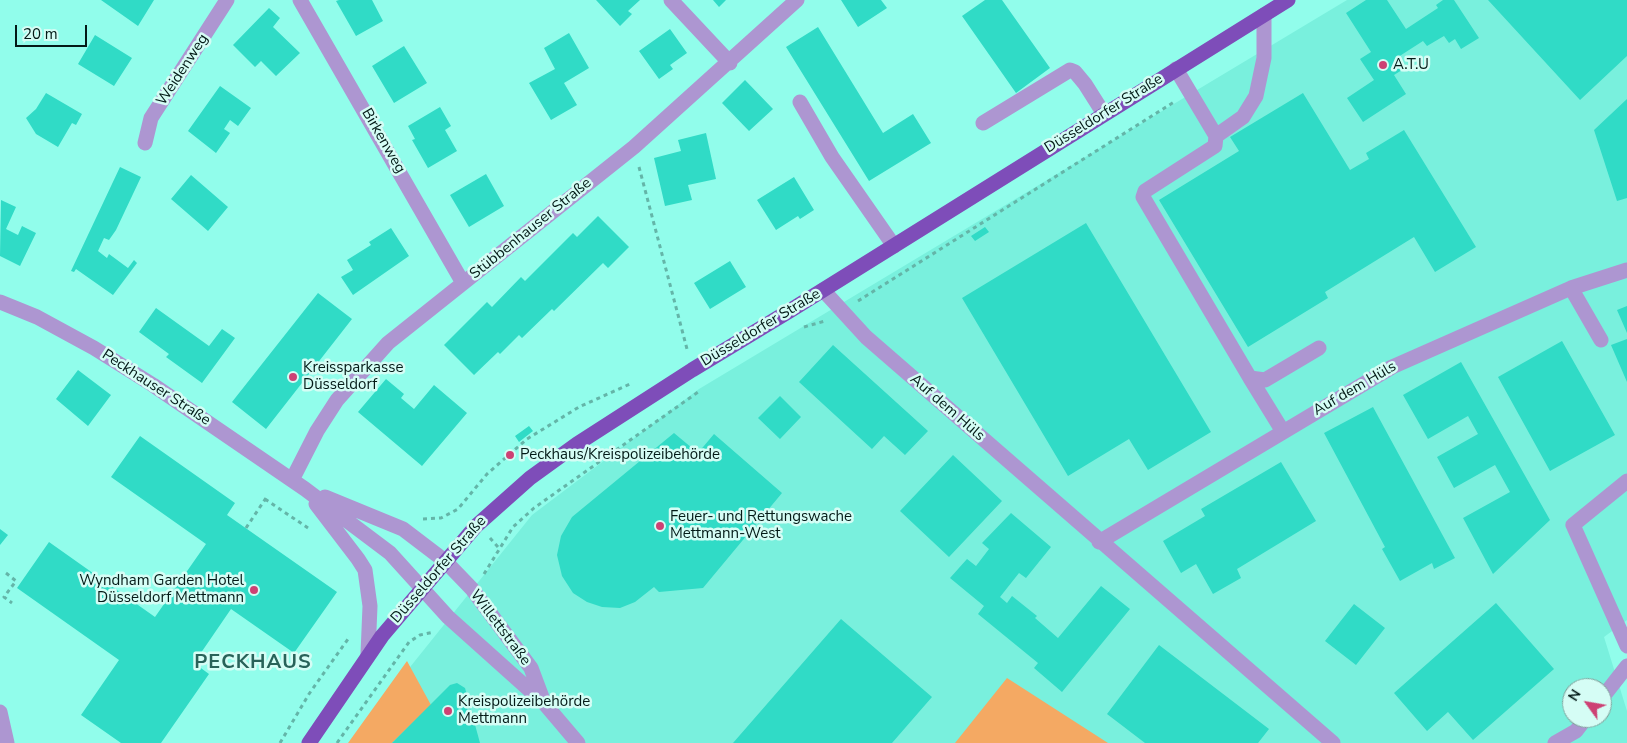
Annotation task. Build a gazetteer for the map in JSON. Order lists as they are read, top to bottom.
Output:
{
  "streets": {
    "main road": ["Düsseldorfer Straße"],
    "street": [
      "Weidenweg",
      "Birkenweg",
      "Stübbenhauser Straße",
      "Peckhauser Straße",
      "Auf dem Hüls",
      "Willettstraße"
    ]
  },
  "crossings": [
    ["Düsseldorfer Straße", "Peckhauser Straße"],
    ["Düsseldorfer Straße", "Auf dem Hüls"],
    ["Düsseldorfer Straße", "Willettstraße"],
    ["Birkenweg", "Stübbenhauser Straße"],
    ["Stübbenhauser Straße", "Peckhauser Straße"],
    ["Peckhauser Straße", "Willettstraße"]
  ],
  "districts": ["PECKHAUS"],
  "places": [
    "A.T.U",
    "Kreissparkasse Düsseldorf",
    "Peckhaus/Kreispolizeibehörde",
    "Feuer- und Rettungswache Mettmann-West",
    "Wyndham Garden Hotel Düsseldorf Mettmann",
    "Kreispolizeibehörde Mettmann"
  ],
  "scale_bar": "20 m",
  "north": "top left"
}
